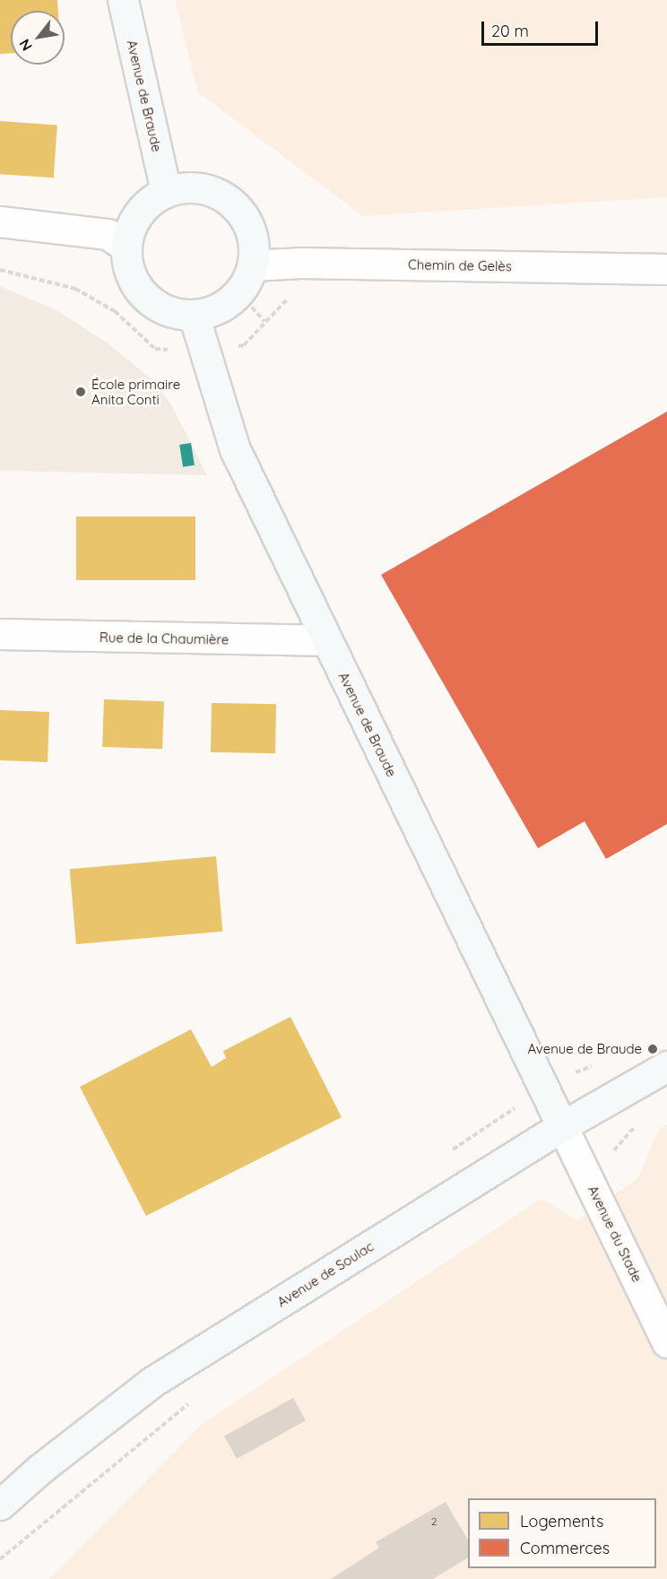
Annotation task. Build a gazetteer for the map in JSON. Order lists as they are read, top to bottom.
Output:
{
  "streets": {
    "street": [
      "Avenue de Braude",
      "Chemin de Gelès",
      "Rue de la Chaumière",
      "Avenue du Stade",
      "Avenue de Soulac"
    ]
  },
  "crossings": [
    ["Avenue de Braude", "Chemin de Gelès"],
    ["Avenue de Braude", "Rue de la Chaumière"],
    ["Avenue de Braude", "Avenue du Stade"],
    ["Avenue de Braude", "Avenue de Soulac"],
    ["Avenue du Stade", "Avenue de Soulac"]
  ],
  "places": ["École primaire Anita Conti", "Avenue de Braude"],
  "house_numbers": ["2"],
  "legend": ["Logements", "Commerces"],
  "scale_bar": "20 m",
  "north": "bottom left"
}
